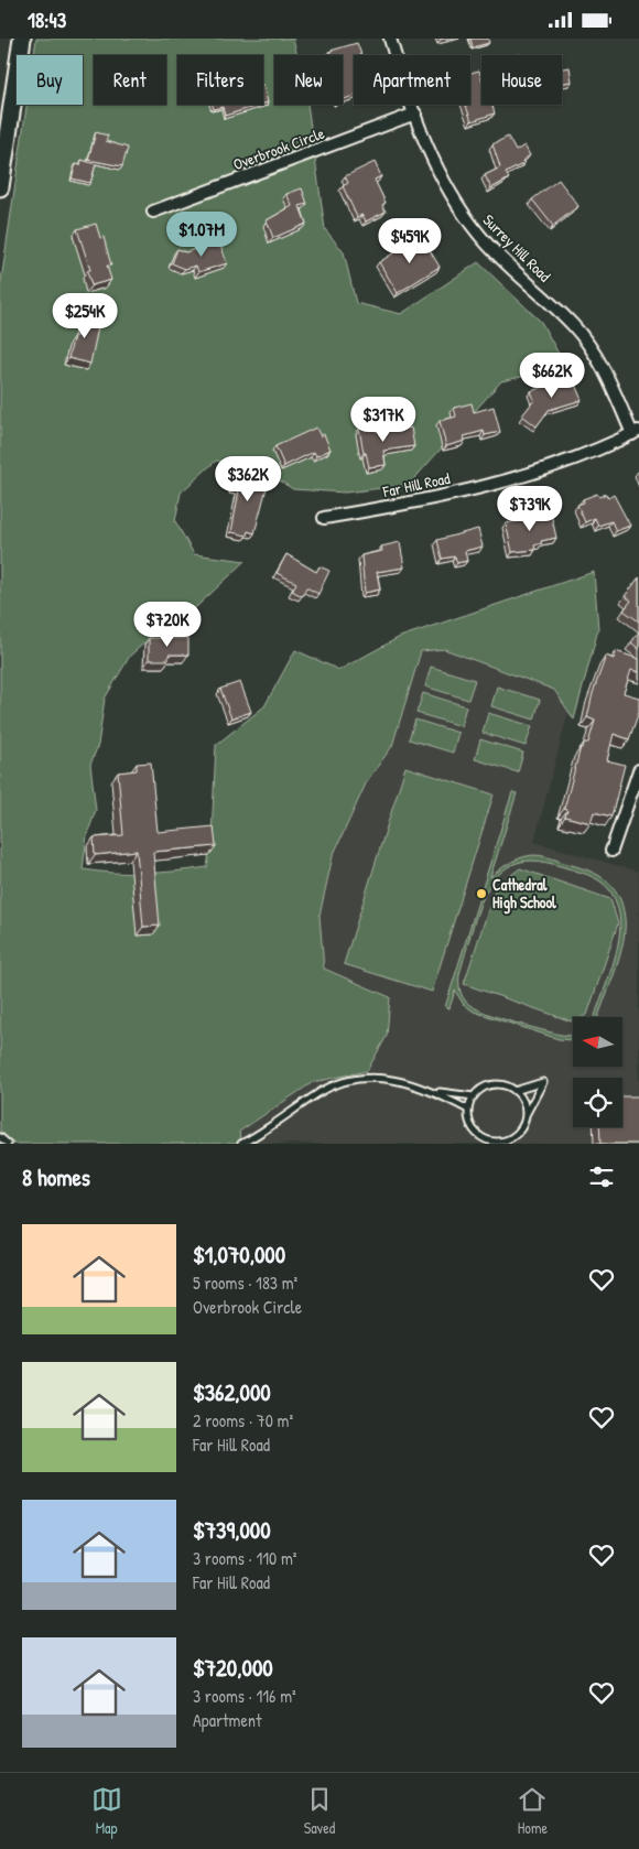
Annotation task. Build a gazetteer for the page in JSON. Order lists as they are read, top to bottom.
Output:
{
  "streets": {
    "street": ["Overbrook Circle", "Surrey Hill Road", "Far Hill Road"]
  },
  "crossings": [
    ["Overbrook Circle", "Surrey Hill Road"],
    ["Surrey Hill Road", "Far Hill Road"]
  ],
  "places": ["Cathedral High School"],
  "north": "left",
  "page": {
    "status": "18:43",
    "chip": [
      "Buy",
      "Rent",
      "Filters",
      "New",
      "Apartment",
      "House"
    ],
    "price": [
      "$1.07M",
      "$459K",
      "$254K",
      "$662K",
      "$317K",
      "$362K",
      "$739K",
      "$720K"
    ],
    "heading": "8 homes",
    "list": [
      {
        "name": "$1,070,000",
        "note": "5 rooms · 183 m² · Overbrook Circle"
      },
      {
        "name": "$362,000",
        "note": "2 rooms · 70 m² · Far Hill Road"
      },
      {
        "name": "$739,000",
        "note": "3 rooms · 110 m² · Far Hill Road"
      },
      {
        "name": "$720,000",
        "note": "3 rooms · 116 m² · Apartment"
      }
    ],
    "tabs": ["Map", "Saved", "Home"]
  }
}
